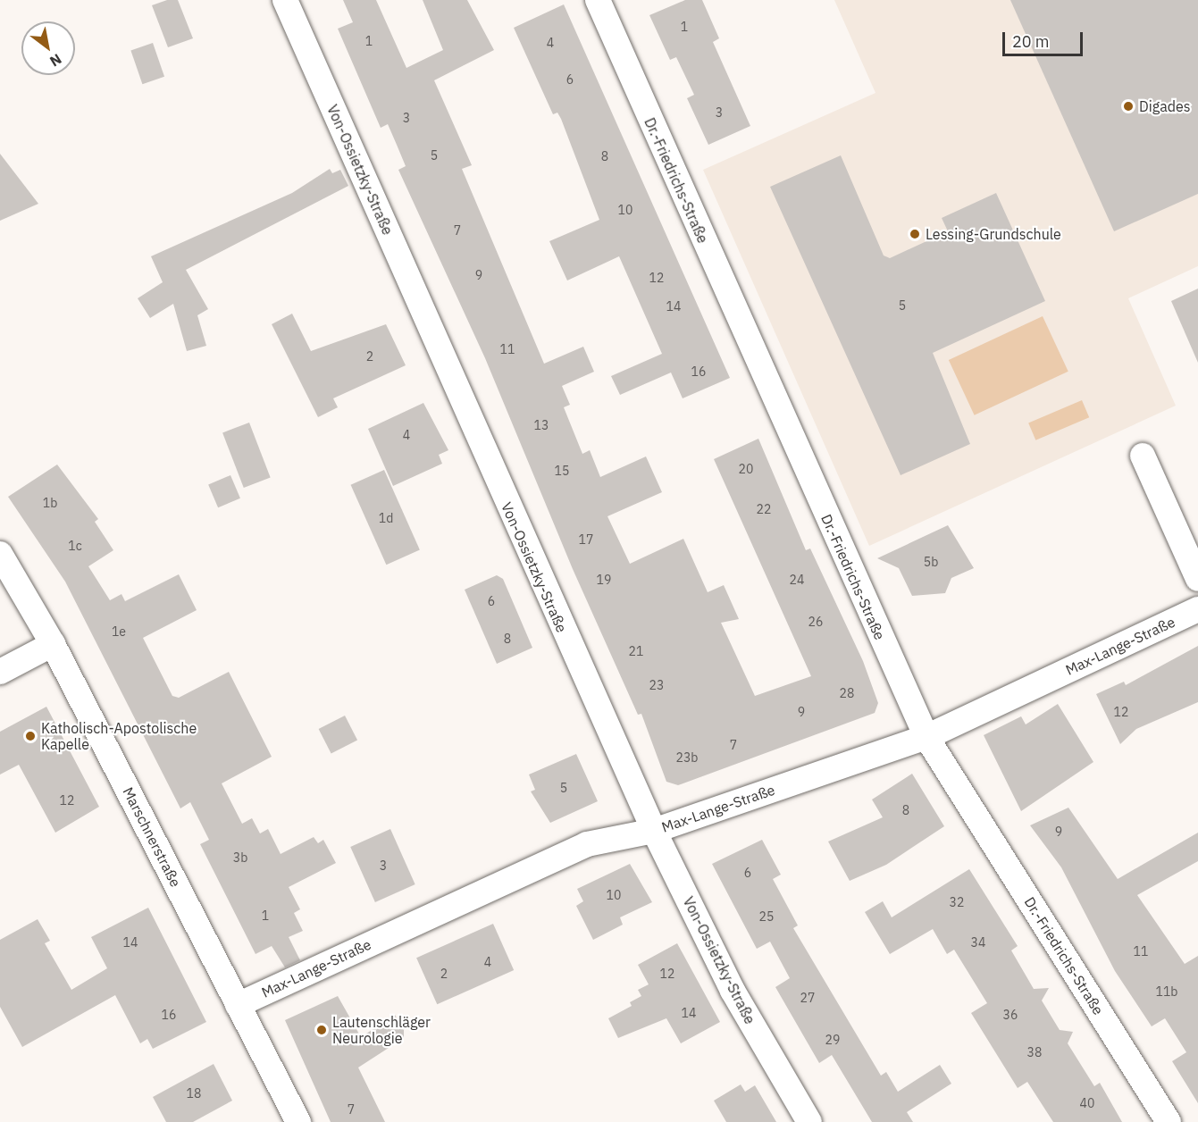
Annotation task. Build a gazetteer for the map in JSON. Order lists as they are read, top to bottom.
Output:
{
  "streets": {
    "street": [
      "Von-Ossietzky-Straße",
      "Dr.-Friedrichs-Straße",
      "Max-Lange-Straße",
      "Marschnerstraße"
    ]
  },
  "crossings": [
    ["Von-Ossietzky-Straße", "Max-Lange-Straße"],
    ["Dr.-Friedrichs-Straße", "Max-Lange-Straße"],
    ["Max-Lange-Straße", "Marschnerstraße"]
  ],
  "places": [
    "Digades",
    "Lessing-Grundschule",
    "Katholisch-Apostolische Kapelle",
    "Lautenschläger Neurologie"
  ],
  "house_numbers": [
    "1",
    "1",
    "4",
    "6",
    "3",
    "3",
    "5",
    "8",
    "10",
    "7",
    "9",
    "12",
    "5",
    "14",
    "11",
    "2",
    "16",
    "13",
    "4",
    "20",
    "15",
    "1b",
    "22",
    "1d",
    "17",
    "1c",
    "5b",
    "19",
    "24",
    "6",
    "26",
    "1e",
    "8",
    "21",
    "23",
    "28",
    "9",
    "12",
    "7",
    "23b",
    "5",
    "12",
    "8",
    "9",
    "3b",
    "3",
    "6",
    "10",
    "32",
    "1",
    "25",
    "14",
    "34",
    "11",
    "4",
    "2",
    "12",
    "11b",
    "27",
    "14",
    "16",
    "36",
    "29",
    "38",
    "18",
    "40",
    "7"
  ],
  "scale_bar": "20 m",
  "north": "bottom right"
}
